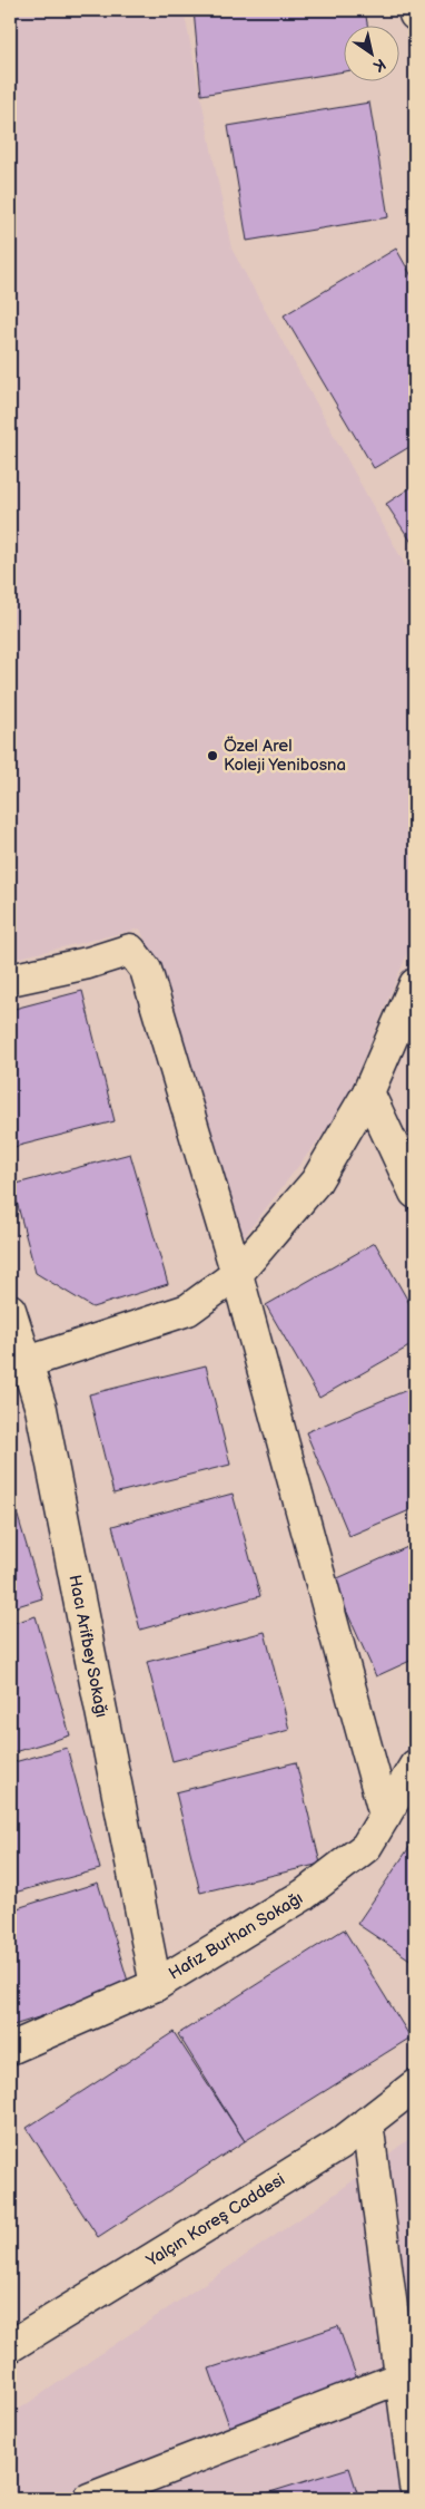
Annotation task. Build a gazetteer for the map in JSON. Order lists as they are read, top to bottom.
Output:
{
  "streets": {
    "street": ["Hacı Arifbey Sokağı", "Hafız Burhan Sokağı", "Yalçın Koreş Caddesi"]
  },
  "crossings": [
    ["Hacı Arifbey Sokağı", "Hafız Burhan Sokağı"]
  ],
  "places": ["Özel Arel Koleji Yenibosna"],
  "north": "bottom right"
}
